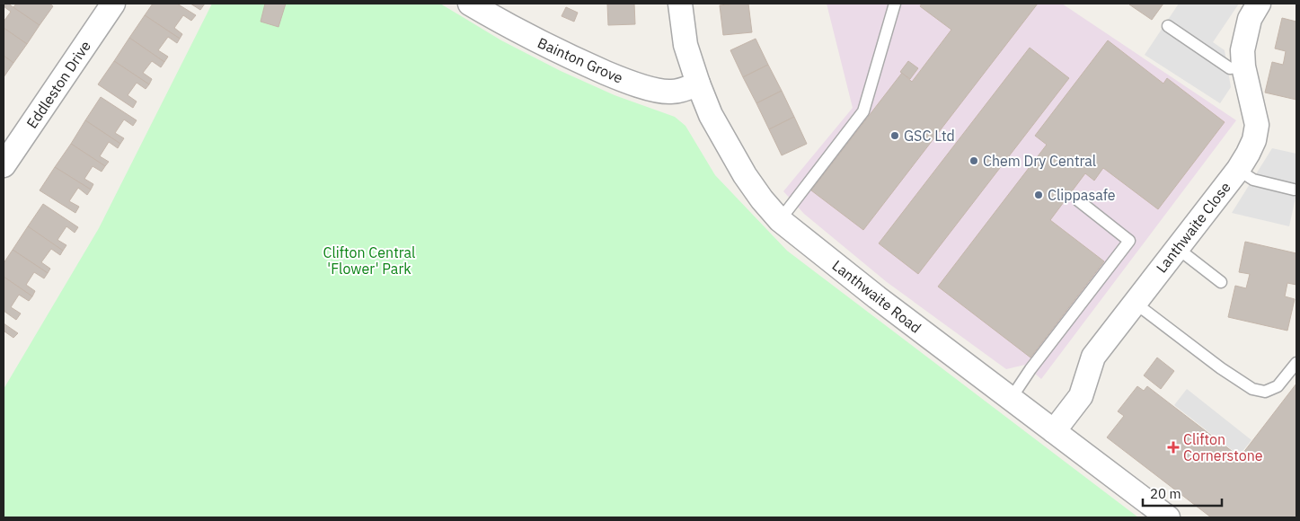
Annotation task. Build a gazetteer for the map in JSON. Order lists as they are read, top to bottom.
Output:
{
  "streets": {
    "street": [
      "Bainton Grove",
      "Eddleston Drive",
      "Lanthwaite Close",
      "Lanthwaite Road"
    ]
  },
  "crossings": [
    ["Bainton Grove", "Lanthwaite Road"],
    ["Lanthwaite Close", "Lanthwaite Road"]
  ],
  "parks": ["Clifton Central 'Flower' Park"],
  "places": {
    "other": ["GSC Ltd", "Chem Dry Central", "Clippasafe"],
    "health": ["Clifton Cornerstone"]
  },
  "scale_bar": "20 m"
}
